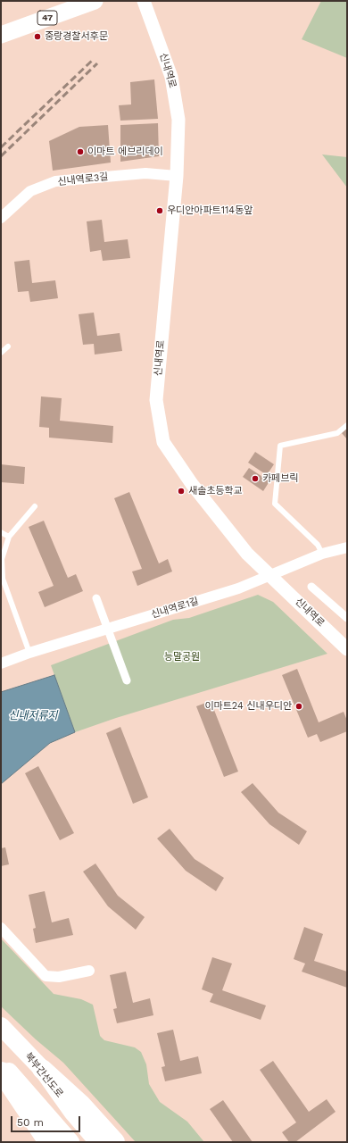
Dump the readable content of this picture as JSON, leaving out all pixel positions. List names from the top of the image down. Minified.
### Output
{"streets":{"highway":["북부간선도로"],"main road":["47"],"street":["신내역로","신내역로3길","신내역로1길"]},"crossings":[["신내역로","신내역로3길"],["신내역로","신내역로1길"]],"water":["신내저류지"],"parks":["능말공원"],"places":["중랑경찰서후문","이마트 에브리데이","우디안아파트114동앞","카페브릭","새솔초등학교","이마트24 신내우디안"],"scale_bar":"50 m"}
